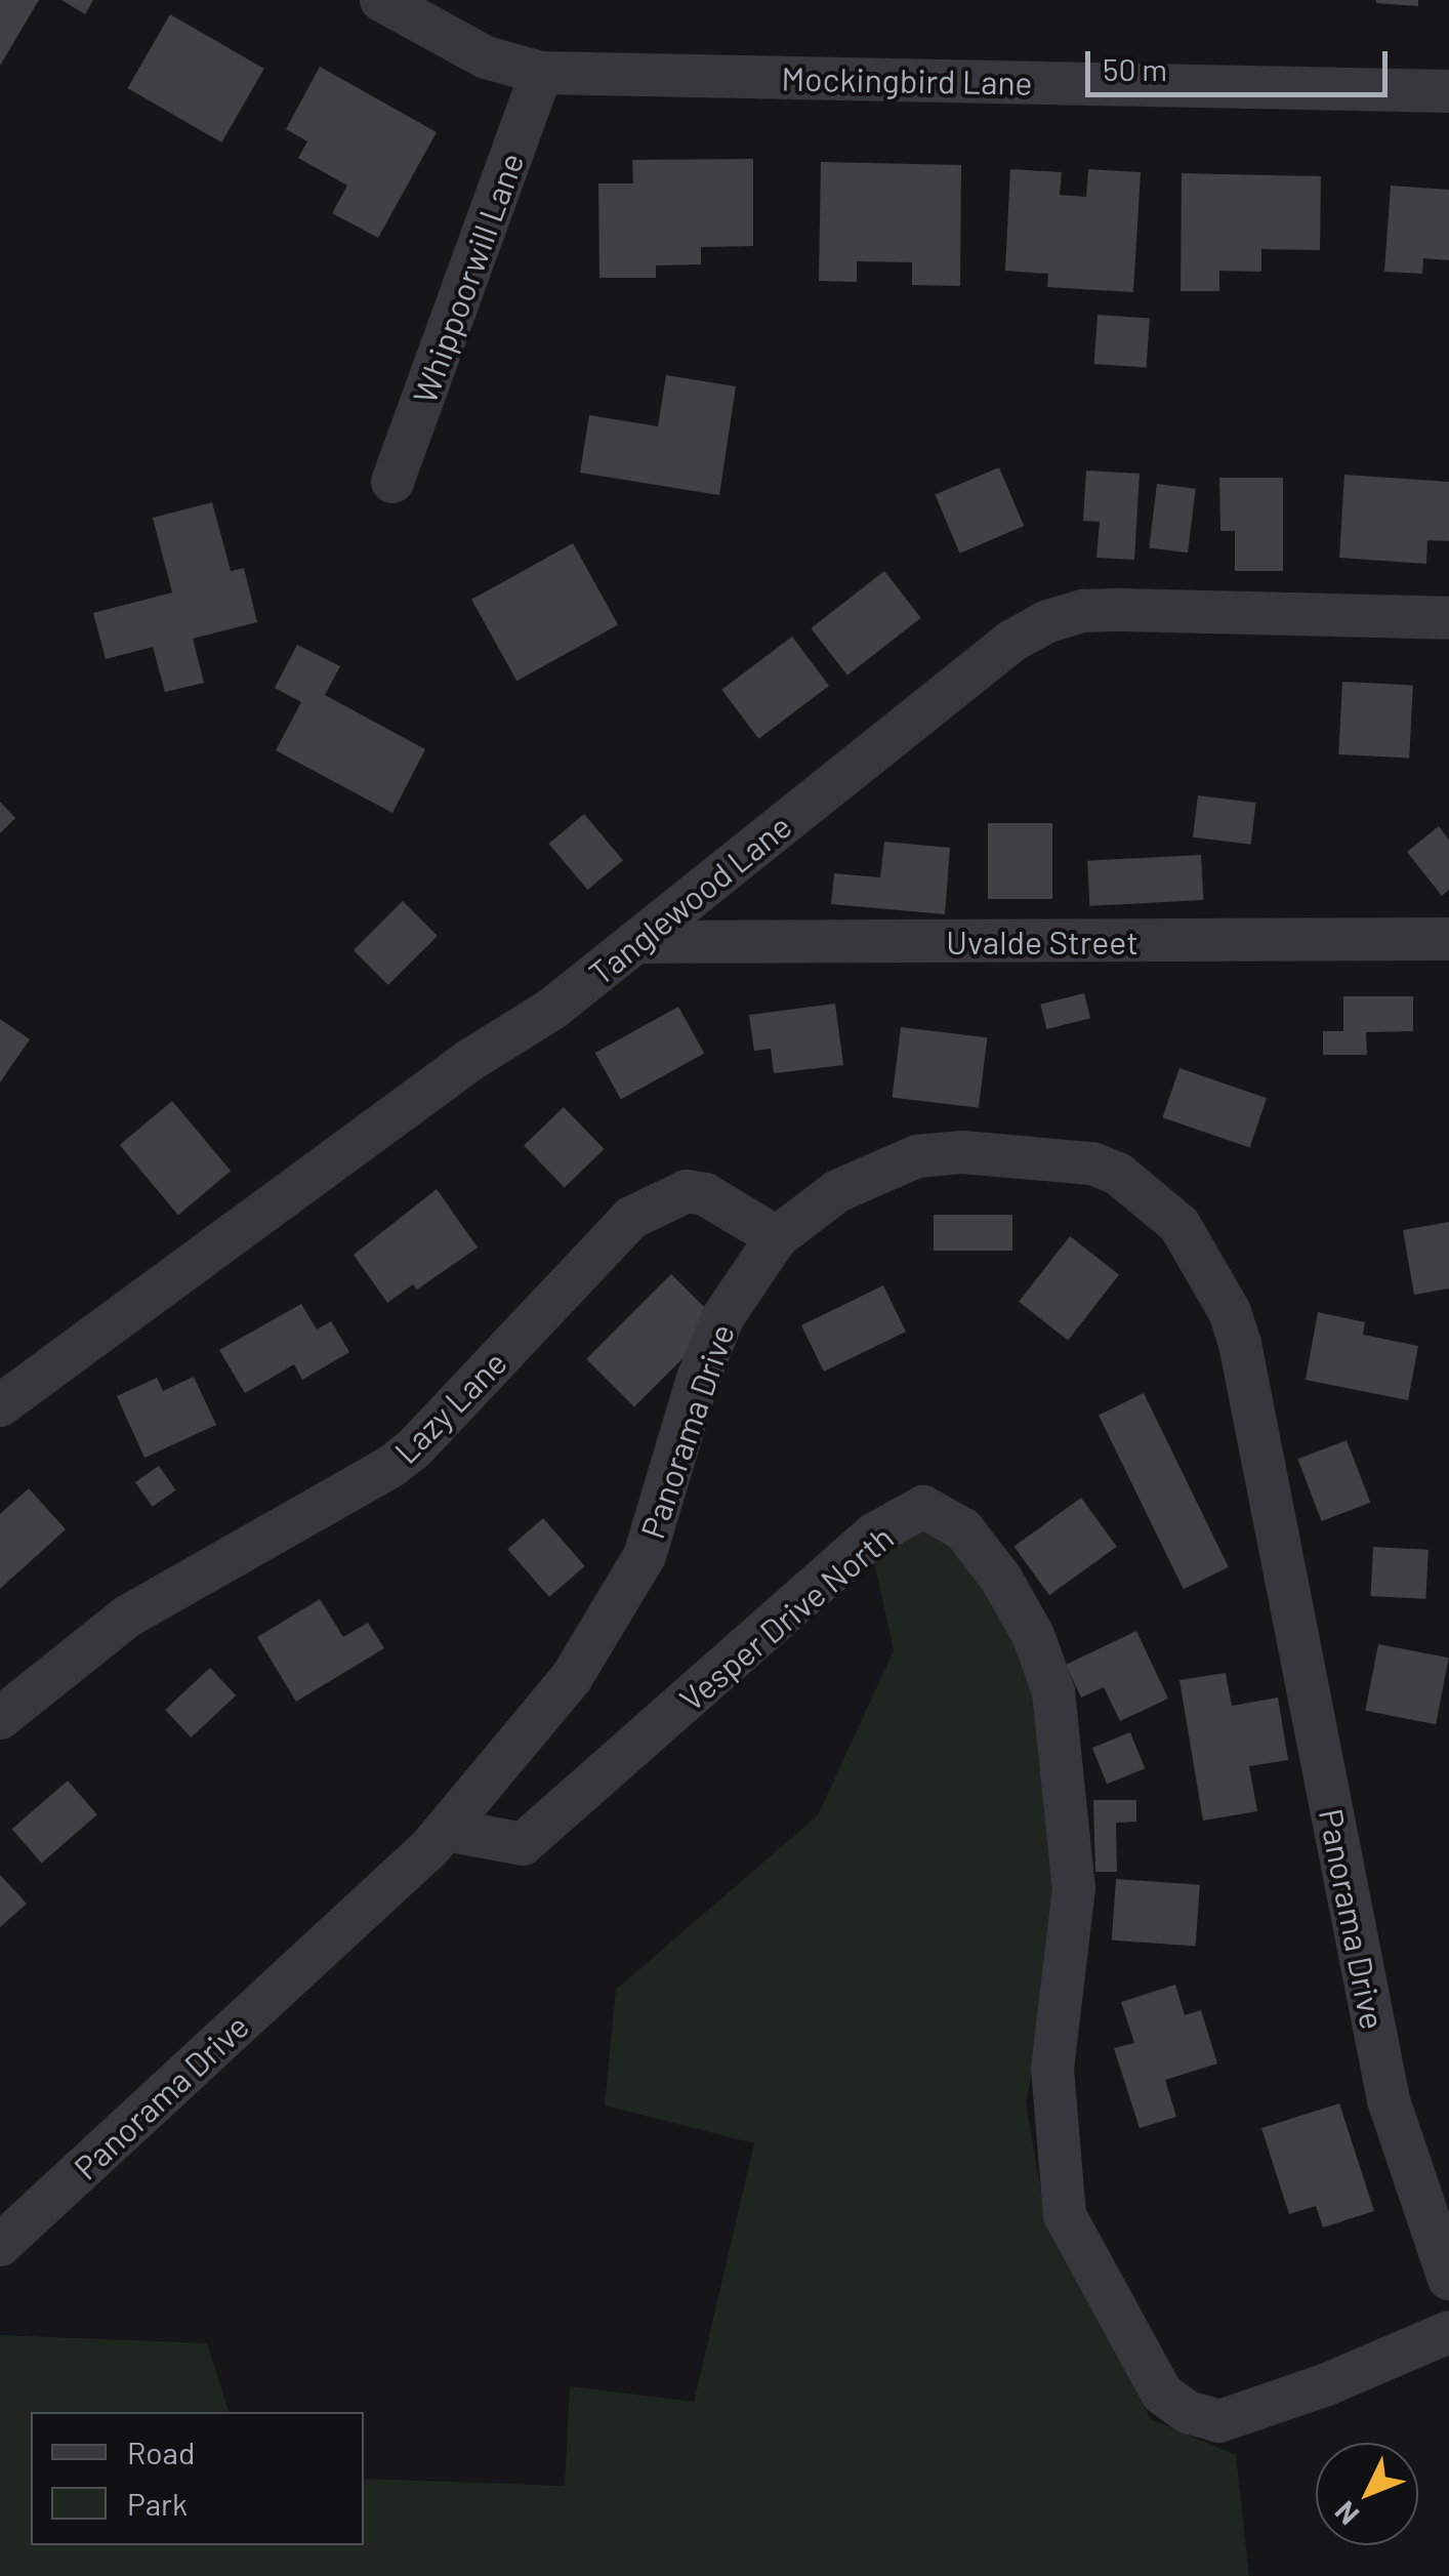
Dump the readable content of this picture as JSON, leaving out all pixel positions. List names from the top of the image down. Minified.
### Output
{"streets":{"street":["Mockingbird Lane","Whippoorwill Lane","Tanglewood Lane","Uvalde Street","Lazy Lane","Panorama Drive","Vesper Drive North"]},"crossings":[["Mockingbird Lane","Whippoorwill Lane"],["Tanglewood Lane","Uvalde Street"],["Lazy Lane","Panorama Drive"],["Panorama Drive","Vesper Drive North"]],"legend":["Road","Park"],"scale_bar":"50 m","north":"bottom left"}
